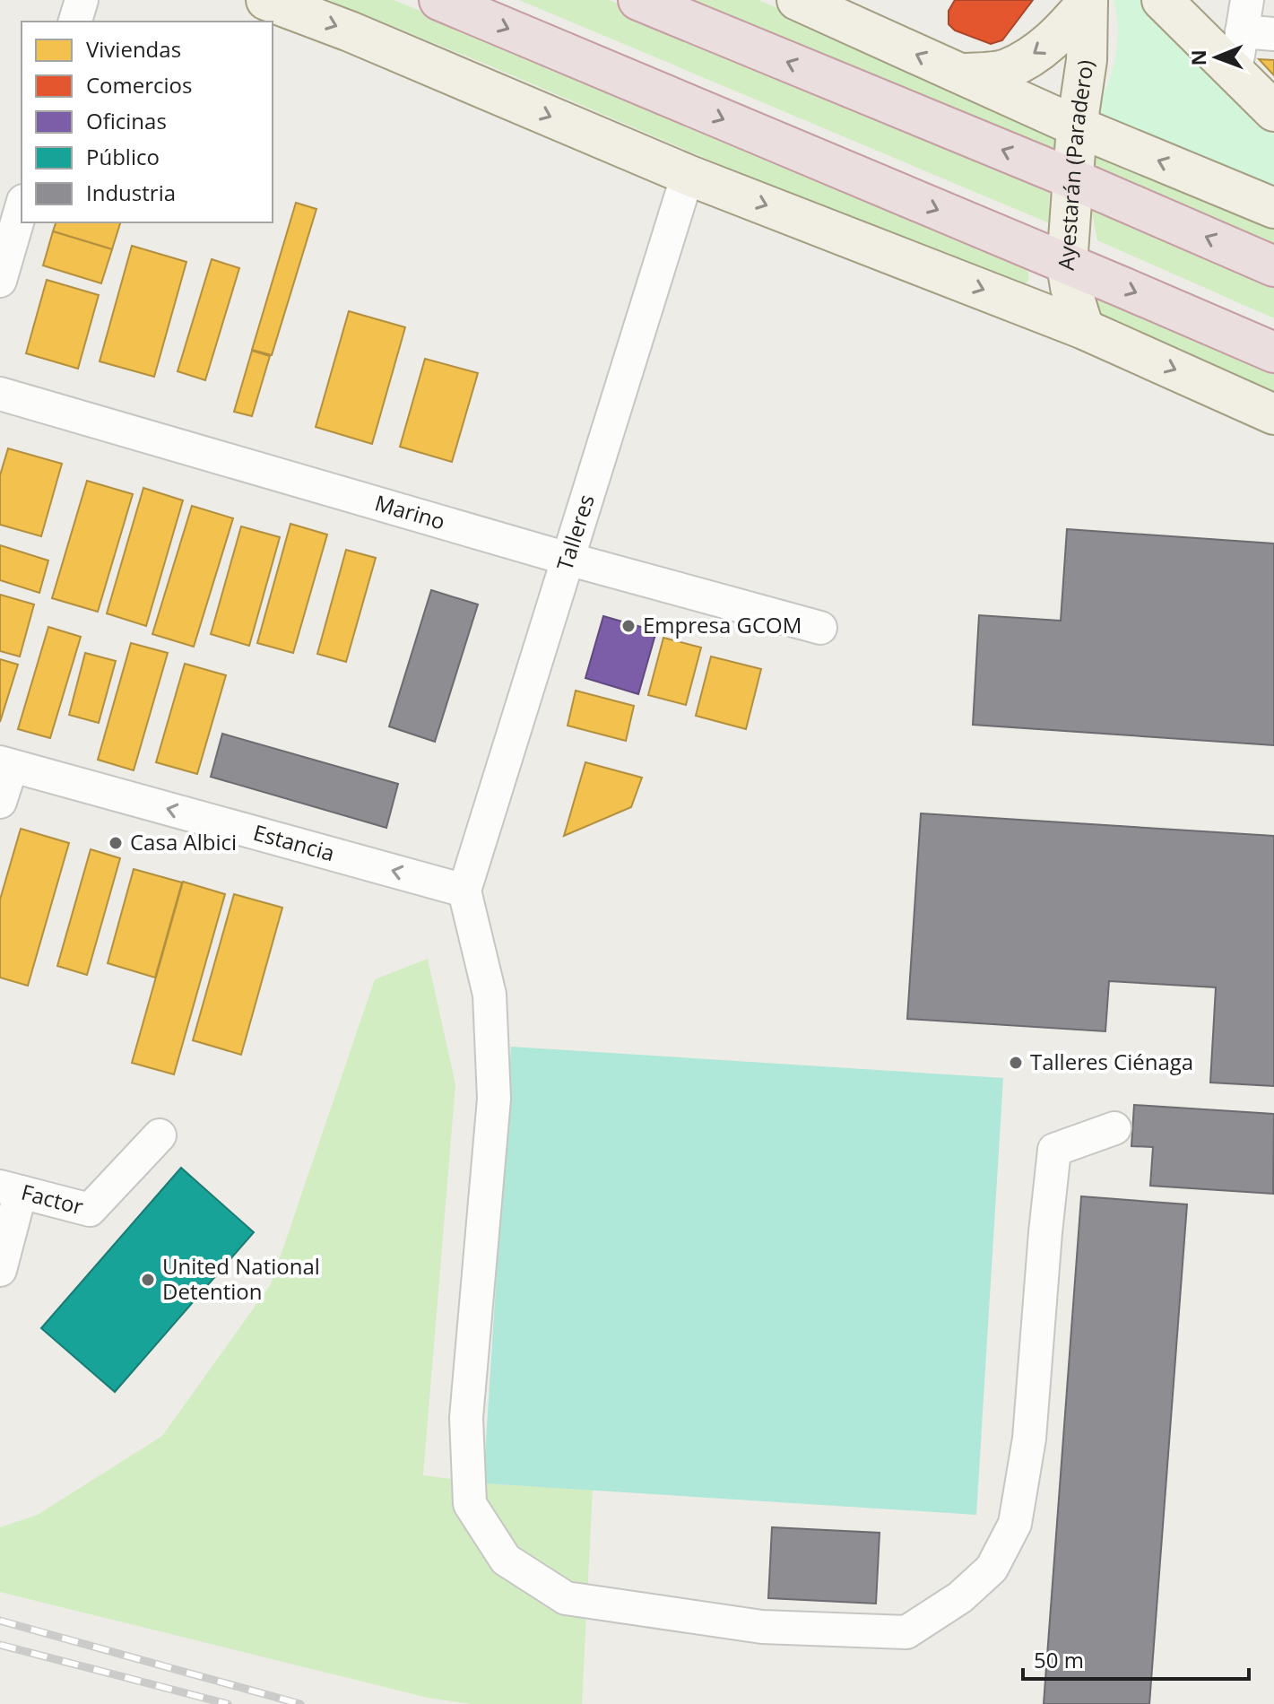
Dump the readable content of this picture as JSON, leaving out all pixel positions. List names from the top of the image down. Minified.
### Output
{"streets":{"main road":["Ayestarán (Paradero)"],"street":["Marino","Talleres","Estancia","Factor"]},"crossings":[["Marino","Talleres"],["Talleres","Estancia"]],"one_way":["Estancia"],"places":["Empresa GCOM","Casa Albici","Talleres Ciénaga","United National Detention"],"legend":["Viviendas","Comercios","Oficinas","Público","Industria"],"scale_bar":"50 m","north":"left"}
